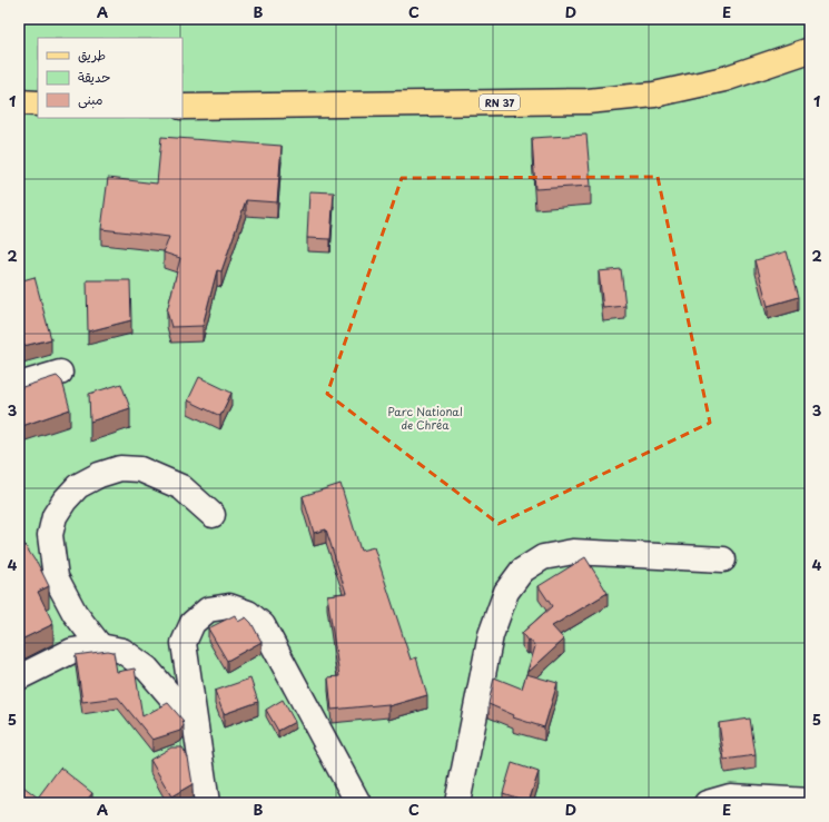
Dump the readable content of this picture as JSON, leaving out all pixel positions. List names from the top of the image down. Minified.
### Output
{"streets":{"main road":["RN 37"]},"parks":["Parc National de Chréa"],"legend":["طريق","حديقة","مبنى"],"grid":{"columns":["A","B","C","D","E"],"rows":["1","2","3","4","5"]}}
